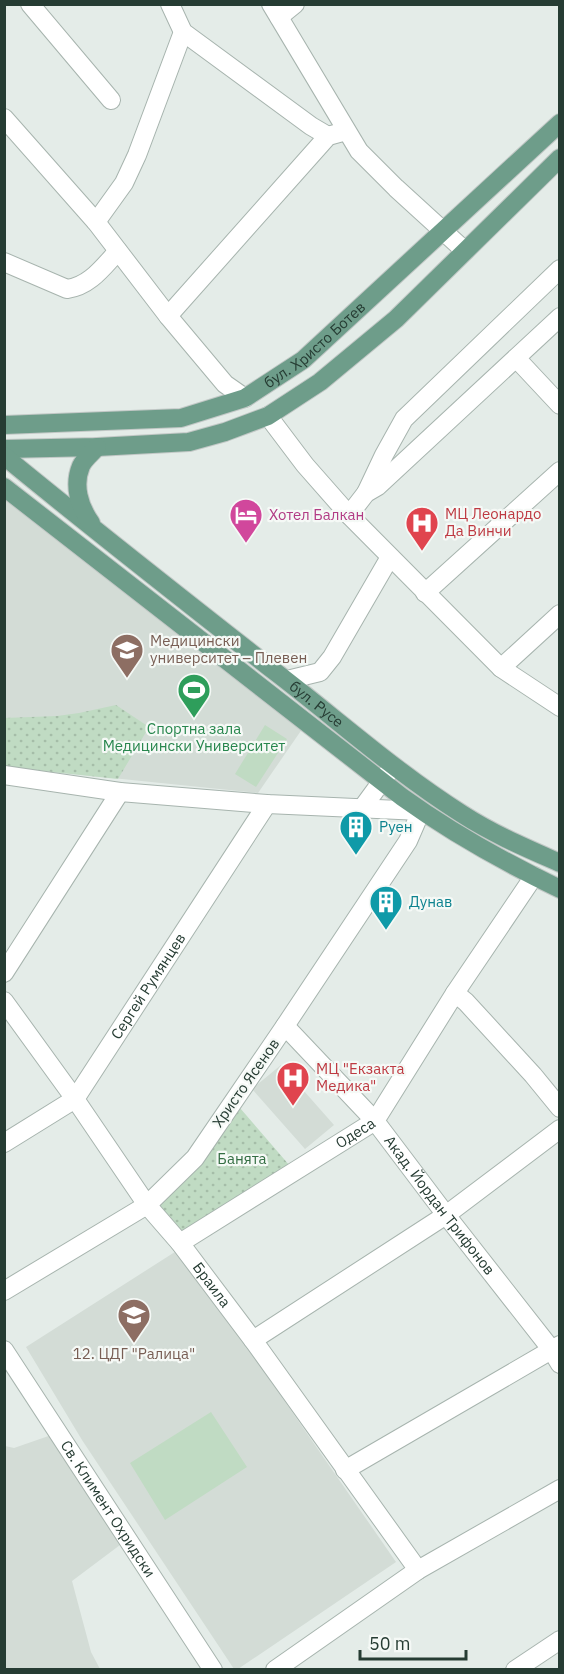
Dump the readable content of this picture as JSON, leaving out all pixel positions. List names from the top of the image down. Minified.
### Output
{"streets":{"main road":["бул. Христо Ботев","бул. Русе"],"street":["Сергей Румянцев","Христо Ясенов","Одеса","Акад. Йордан Трифонов","Браила","Св. Климент Охридски"]},"crossings":[["бул. Русе","Христо Ясенов"],["бул. Русе","Одеса"],["Сергей Румянцев","Браила"],["Христо Ясенов","Акад. Йордан Трифонов"],["Христо Ясенов","Браила"],["Одеса","Акад. Йордан Трифонов"],["Одеса","Браила"]],"parks":["Банята"],"places":{"hotel":["Хотел Балкан"],"hospital":["МЦ Леонардо Да Винчи","МЦ \"Екзакта Медика\""],"school or university":["Медицински университет – Плевен","12. ЦДГ \"Ралица\""],"sports":["Спортна зала Медицински Университет"],"building":["Руен","Дунав"]},"scale_bar":"50 m"}
